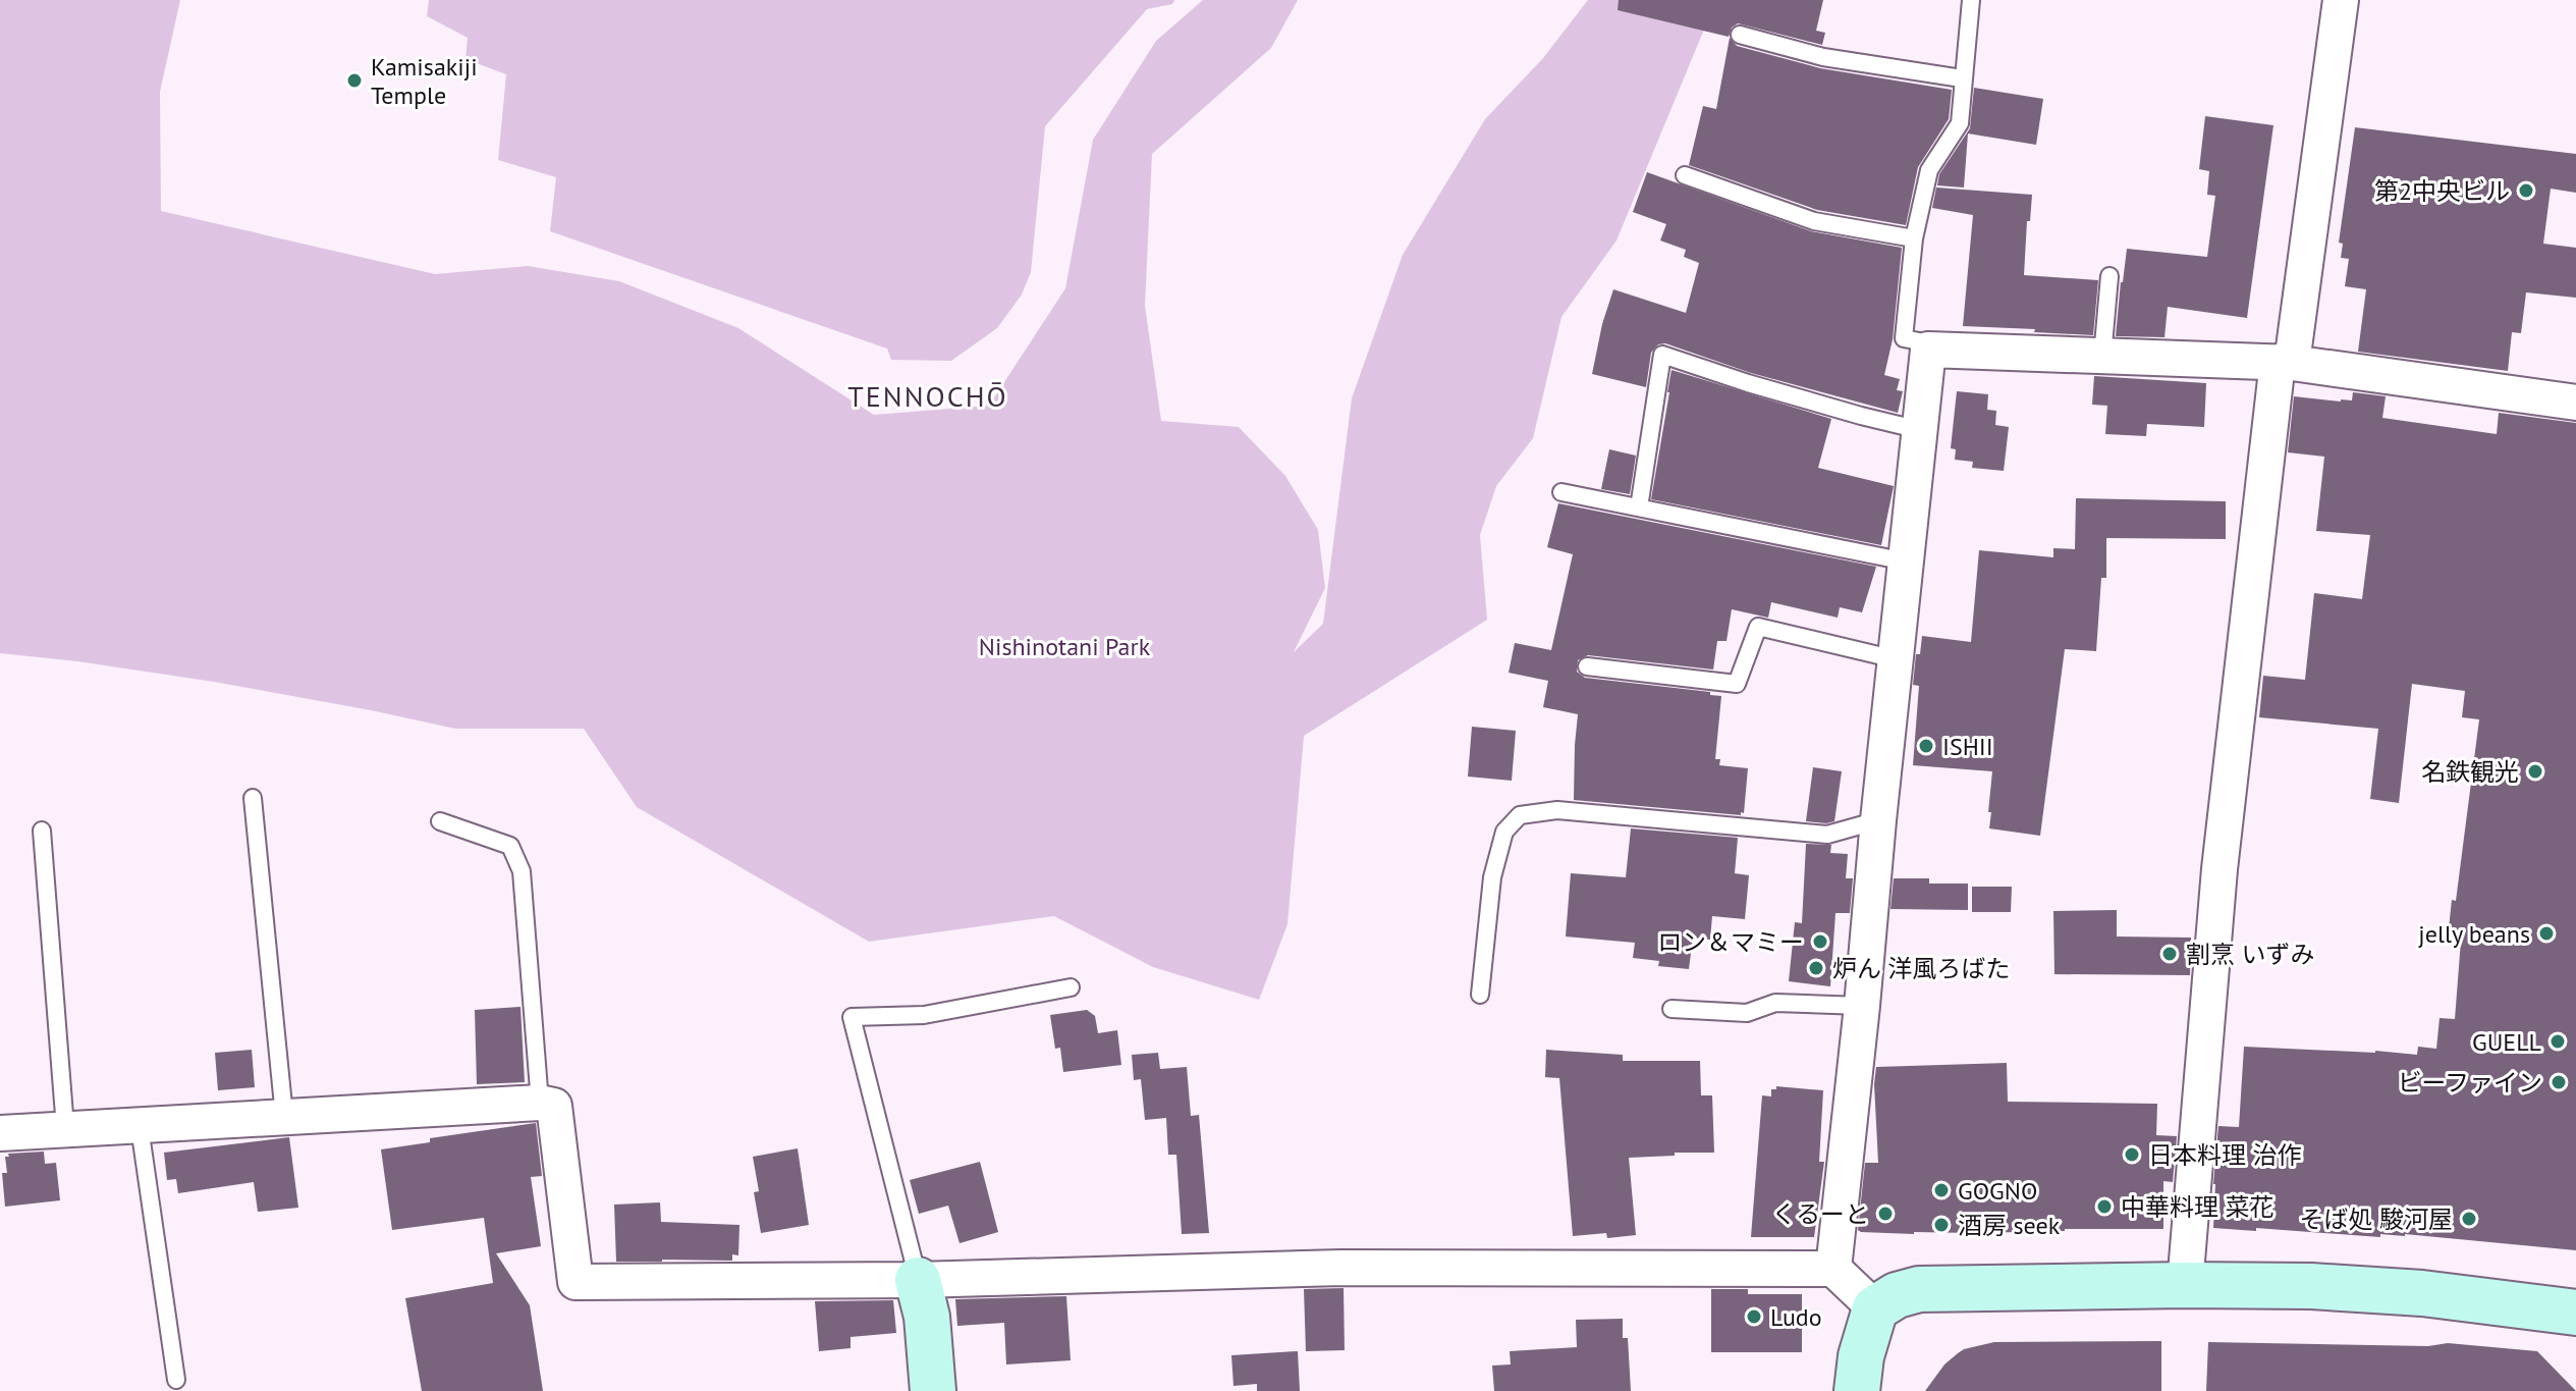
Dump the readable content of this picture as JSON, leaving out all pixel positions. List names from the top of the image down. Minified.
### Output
{"districts":["TENNOCHŌ"],"parks":["Nishinotani Park"],"places":["Kamisakiji Temple","第2中央ビル","ISHII","名鉄観光","jelly beans","ロン＆マミー","割烹 いずみ","炉ん 洋風ろばた","GUELL","ビーファイン","日本料理 治作","GOGNO","中華料理 菜花","くるーと","そば処 駿河屋","酒房 seek","Ludo"]}
